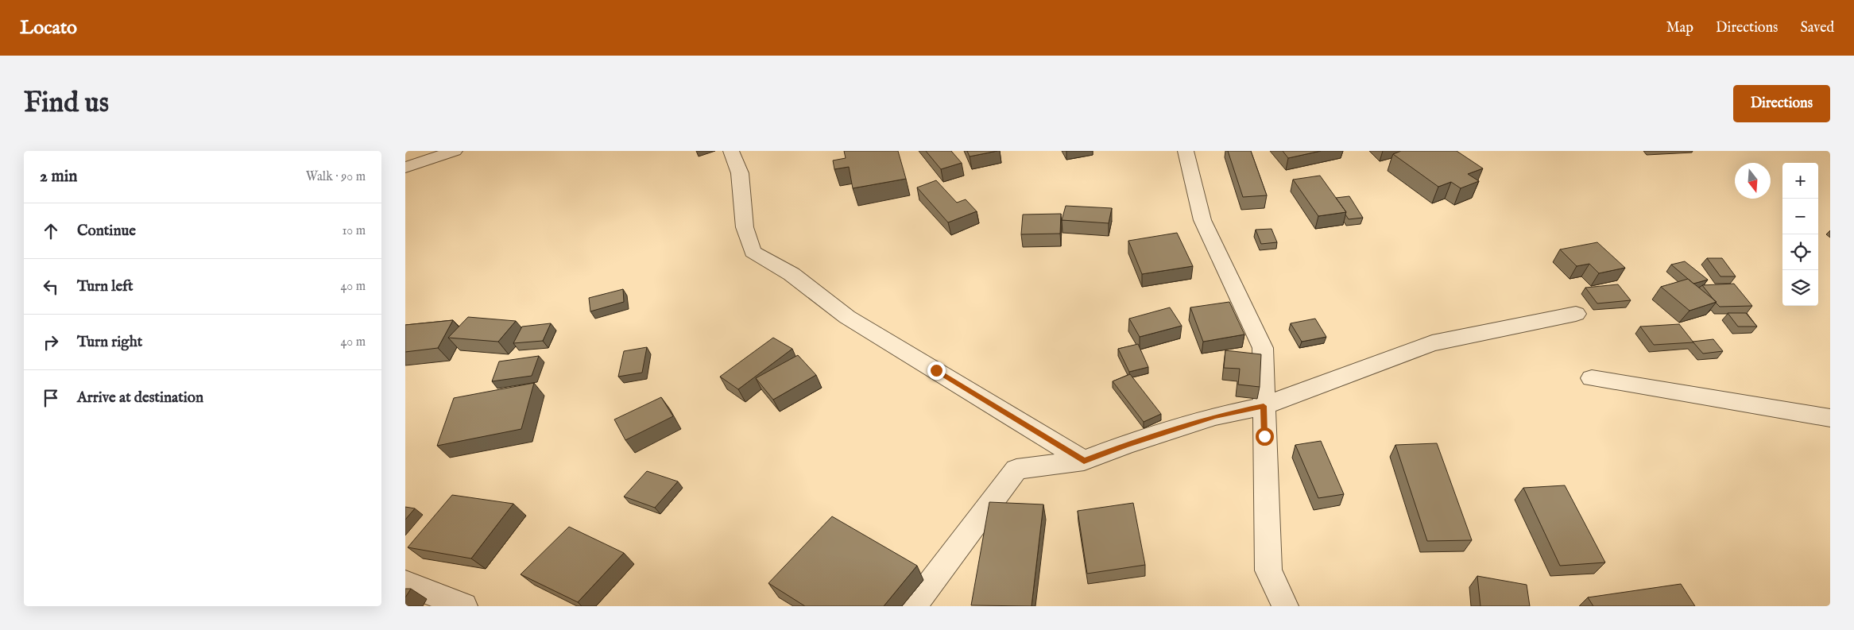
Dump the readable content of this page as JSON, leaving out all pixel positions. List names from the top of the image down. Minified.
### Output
{"north":"bottom","page":{"header":"Locato","nav":["Map","Directions","Saved"],"buttons":"Directions","title":"Find us","heading":["2 min","Walk · 90 m"],"map_buttons":["+","−"],"list":[["Continue","10 m"],["Turn left","40 m"],["Turn right","40 m"],"Arrive at destination"]}}
